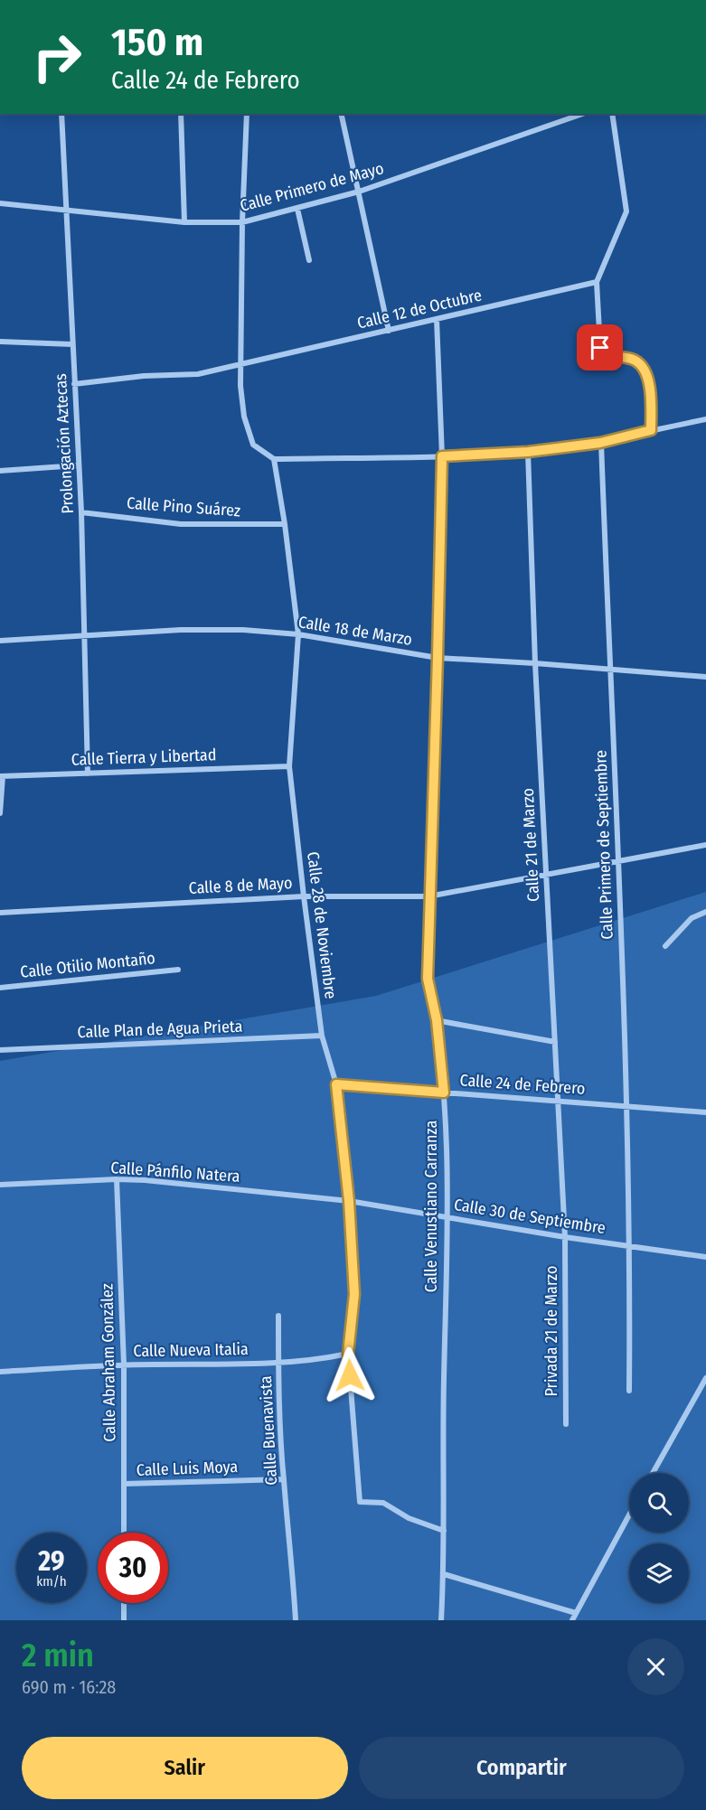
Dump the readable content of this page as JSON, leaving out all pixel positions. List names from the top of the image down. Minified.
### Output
{"streets":{"street":["Calle Primero de Mayo","Calle 12 de Octubre","Prolongación Aztecas","Calle Pino Suárez","Calle 18 de Marzo","Calle Tierra y Libertad","Calle 21 de Marzo","Calle Primero de Septiembre","Calle 8 de Mayo","Calle 28 de Noviembre","Calle Otilio Montaño","Calle Plan de Agua Prieta","Calle 24 de Febrero","Calle Pánfilo Natera","Calle Venustiano Carranza","Calle 30 de Septiembre","Privada 21 de Marzo","Calle Nueva Italia","Calle Abraham González","Calle Buenavista","Calle Luis Moya"]},"crossings":[["Calle Primero de Mayo","Prolongación Aztecas"],["Calle 12 de Octubre","Prolongación Aztecas"],["Calle 12 de Octubre","Calle Venustiano Carranza"],["Prolongación Aztecas","Calle Pino Suárez"],["Prolongación Aztecas","Calle 18 de Marzo"],["Prolongación Aztecas","Calle Tierra y Libertad"],["Calle Pino Suárez","Calle 28 de Noviembre"],["Calle 18 de Marzo","Calle 21 de Marzo"],["Calle 18 de Marzo","Calle Primero de Septiembre"],["Calle 18 de Marzo","Calle 28 de Noviembre"],["Calle 18 de Marzo","Calle Venustiano Carranza"],["Calle Tierra y Libertad","Calle 28 de Noviembre"],["Calle 21 de Marzo","Calle 8 de Mayo"],["Calle 21 de Marzo","Calle 24 de Febrero"],["Calle 21 de Marzo","Calle 30 de Septiembre"],["Calle 21 de Marzo","Privada 21 de Marzo"],["Calle Primero de Septiembre","Calle 8 de Mayo"],["Calle Primero de Septiembre","Calle 24 de Febrero"],["Calle Primero de Septiembre","Calle 30 de Septiembre"],["Calle 8 de Mayo","Calle 28 de Noviembre"],["Calle 8 de Mayo","Calle Venustiano Carranza"],["Calle 28 de Noviembre","Calle Plan de Agua Prieta"],["Calle 28 de Noviembre","Calle 24 de Febrero"],["Calle 28 de Noviembre","Calle Pánfilo Natera"],["Calle 28 de Noviembre","Calle Venustiano Carranza"],["Calle 28 de Noviembre","Calle 30 de Septiembre"],["Calle 28 de Noviembre","Calle Nueva Italia"],["Calle 24 de Febrero","Calle Venustiano Carranza"],["Calle Pánfilo Natera","Calle 30 de Septiembre"],["Calle Pánfilo Natera","Calle Abraham González"],["Calle Venustiano Carranza","Calle 30 de Septiembre"],["Calle 30 de Septiembre","Privada 21 de Marzo"],["Calle Nueva Italia","Calle Abraham González"],["Calle Nueva Italia","Calle Buenavista"],["Calle Abraham González","Calle Luis Moya"],["Calle Buenavista","Calle Luis Moya"]],"page":{"turn":["150 m","Calle 24 de Febrero"],"speed":"29 km/h","limit":"30","heading":["2 min","690 m · 16:28"],"buttons":["Salir","Compartir"]}}
